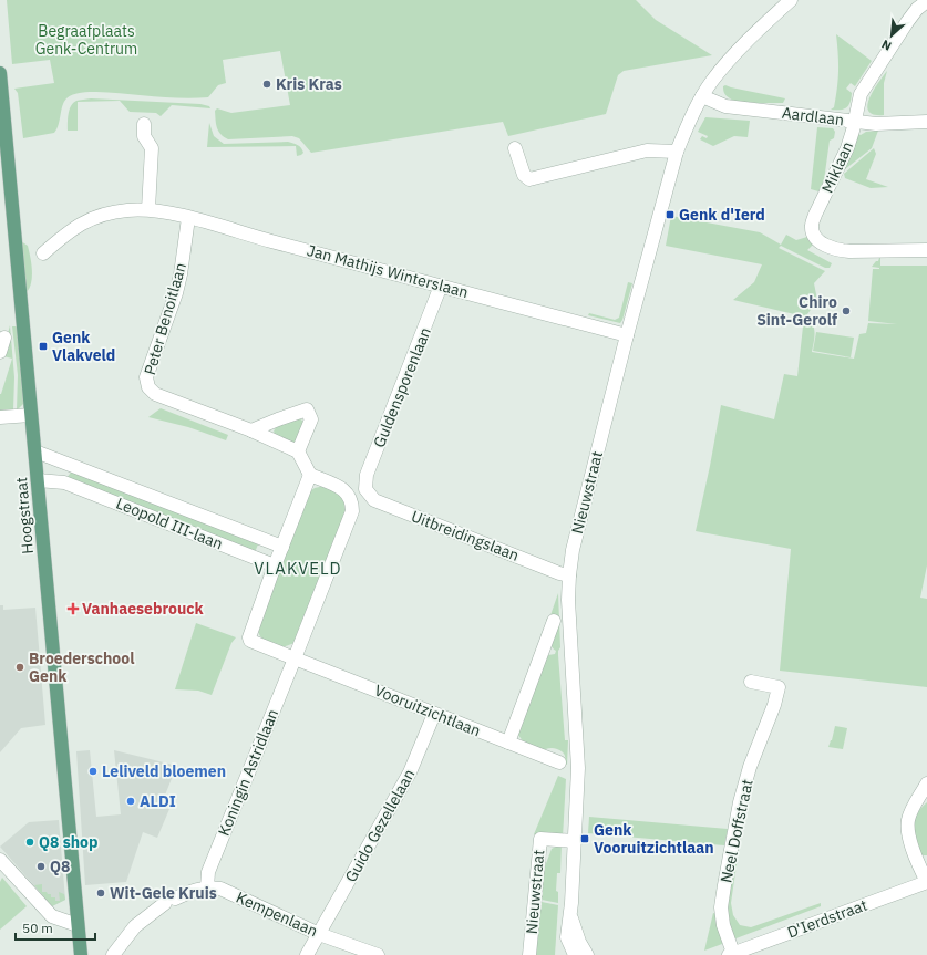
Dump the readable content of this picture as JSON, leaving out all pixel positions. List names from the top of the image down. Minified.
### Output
{"streets":{"main road":["Hoogstraat"],"street":["Aardlaan","Miklaan","Jan Mathijs Winterslaan","Peter Benoitlaan","Guldensporenlaan","Nieuwstraat","Leopold III-laan","Uitbreidingslaan","Vooruitzichtlaan","Koningin Astridlaan","Guido Gezellelaan","Neel Doffstraat","Kempenlaan","D'Ierdstraat"]},"crossings":[["Aardlaan","Miklaan"],["Aardlaan","Nieuwstraat"],["Jan Mathijs Winterslaan","Peter Benoitlaan"],["Jan Mathijs Winterslaan","Guldensporenlaan"],["Jan Mathijs Winterslaan","Nieuwstraat"],["Guldensporenlaan","Uitbreidingslaan"],["Nieuwstraat","Uitbreidingslaan"],["Hoogstraat","Leopold III-laan"],["Leopold III-laan","Vooruitzichtlaan"],["Vooruitzichtlaan","Koningin Astridlaan"],["Vooruitzichtlaan","Guido Gezellelaan"],["Koningin Astridlaan","Kempenlaan"],["Guido Gezellelaan","Kempenlaan"],["Neel Doffstraat","D'Ierdstraat"]],"districts":["VLAKVELD"],"parks":["Begraafplaats Genk-Centrum"],"places":{"other":["Kris Kras","Chiro Sint-Gerolf","Broederschool Genk","Leliveld bloemen","ALDI","Q8 shop","Q8","Wit-Gele Kruis"],"transit":["Genk d'Ierd","Genk Vlakveld","Genk Vooruitzichtlaan"],"health":["Vanhaesebrouck"]},"scale_bar":"50 m","north":"bottom left"}
